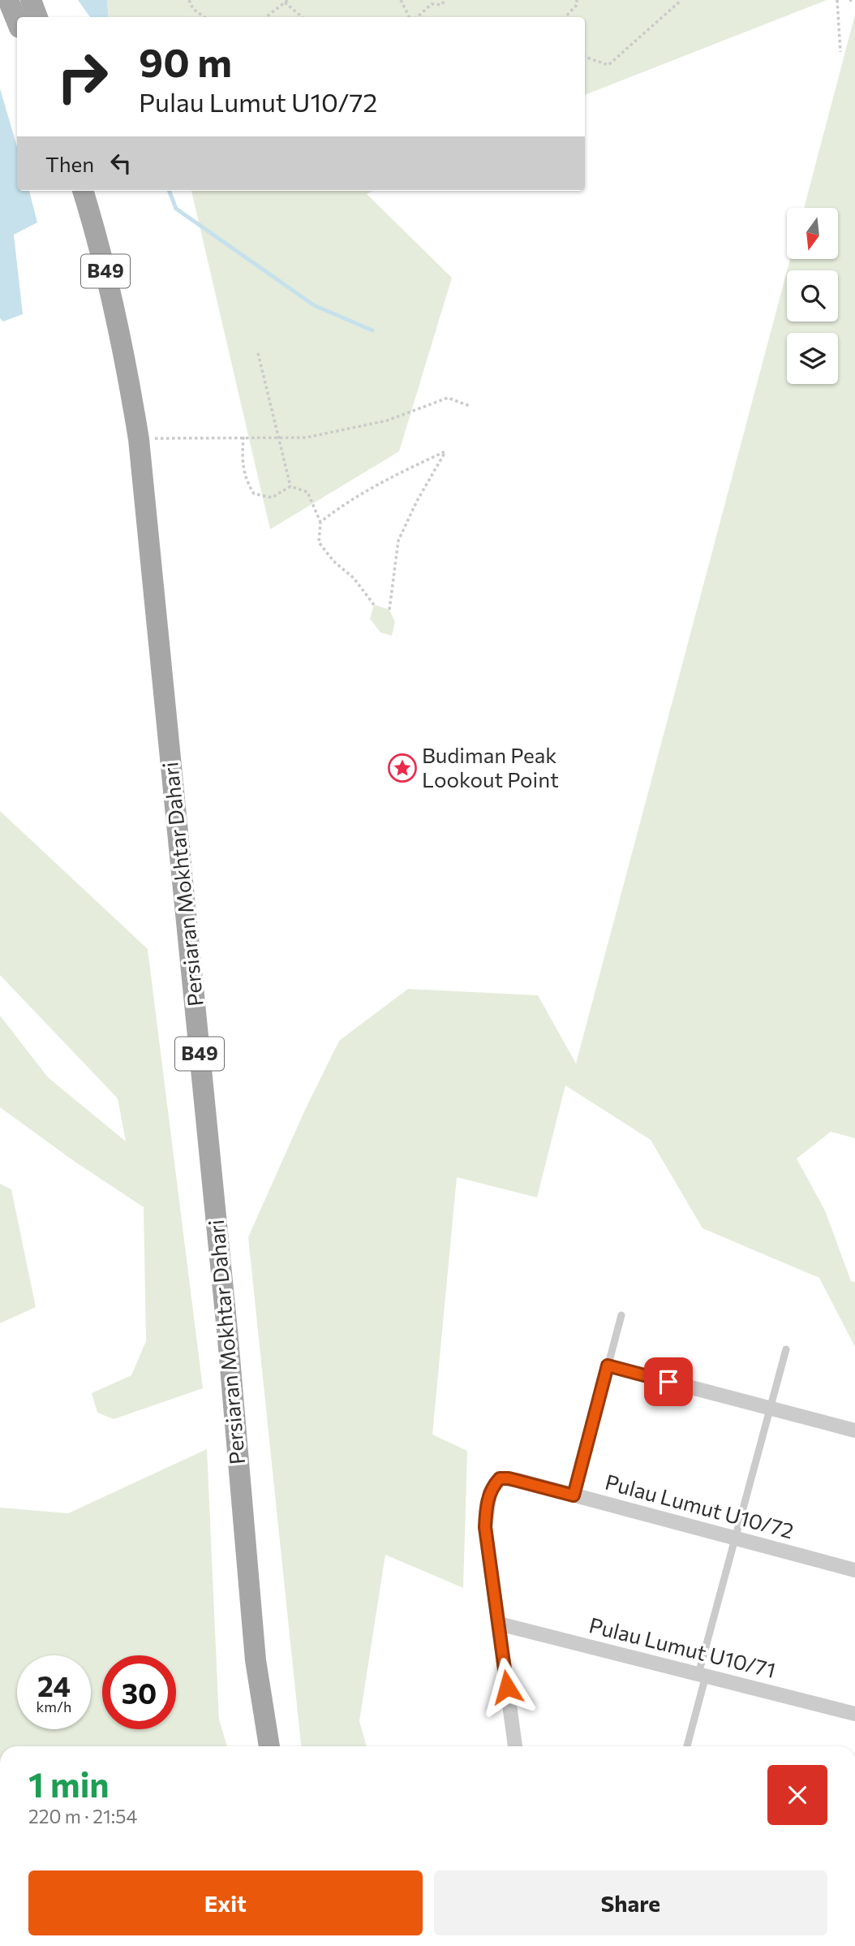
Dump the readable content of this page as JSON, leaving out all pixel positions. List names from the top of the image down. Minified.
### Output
{"streets":{"main road":["B49","Persiaran Mokhtar Dahari"],"street":["Pulau Lumut U10/72","Pulau Lumut U10/71"]},"crossings":[["Pulau Lumut U10/72","Pulau Lumut U10/71"]],"places":{"place":["Budiman Peak Lookout Point"]},"north":"bottom","page":{"turn":["90 m","Pulau Lumut U10/72"],"then":"Then","speed":"24 km/h","limit":"30","heading":["1 min","220 m · 21:54"],"buttons":["Exit","Share"]}}
